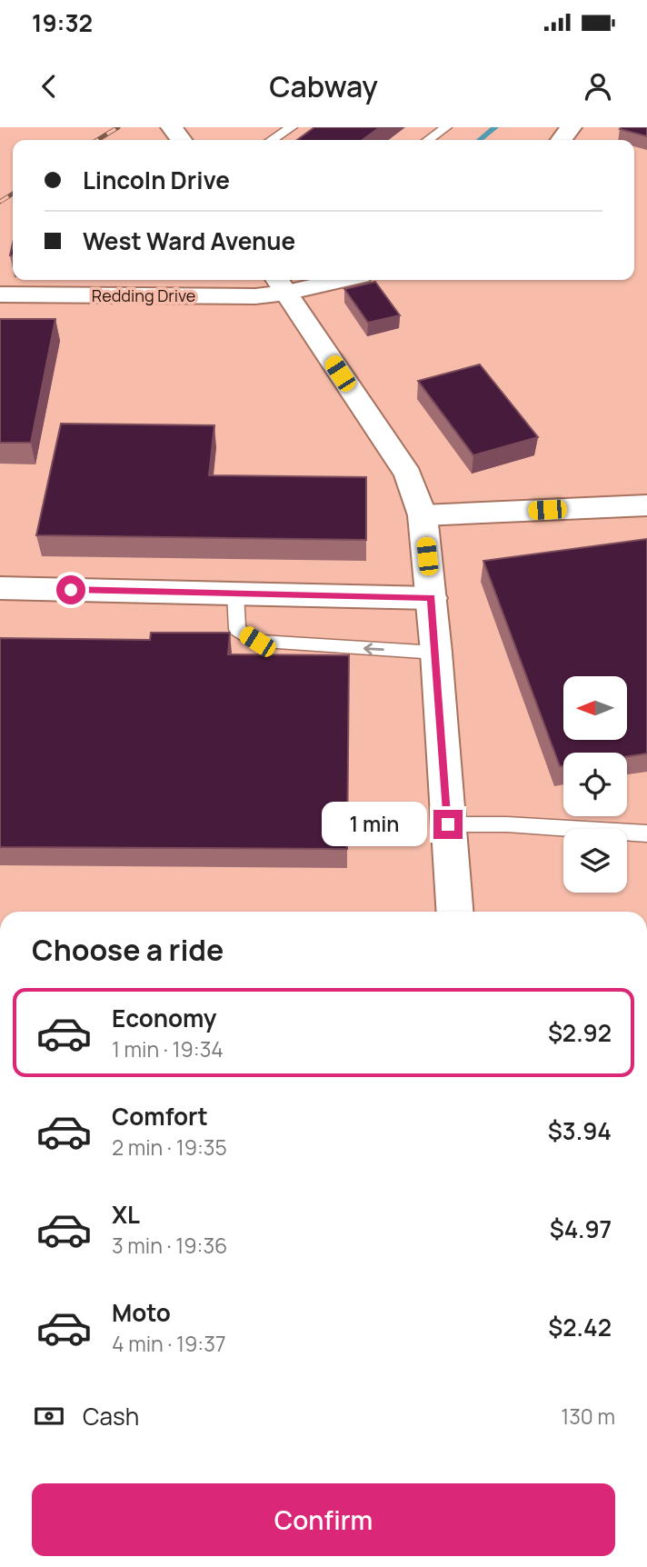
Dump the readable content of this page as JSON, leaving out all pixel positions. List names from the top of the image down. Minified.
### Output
{"streets":{"street":["Redding Drive"]},"north":"left","page":{"status":"19:32","header":"Cabway","banner":["Lincoln Drive","West Ward Avenue"],"bubble":"1 min","heading":"Choose a ride","list":[{"name":"Economy","note":"1 min · 19:34","value":"$2.92"},{"name":"Comfort","note":"2 min · 19:35","value":"$3.94"},{"name":"XL","note":"3 min · 19:36","value":"$4.97"},{"name":"Moto","note":"4 min · 19:37","value":"$2.42"}],"pay":["Cash","130 m"],"buttons":"Confirm"}}
